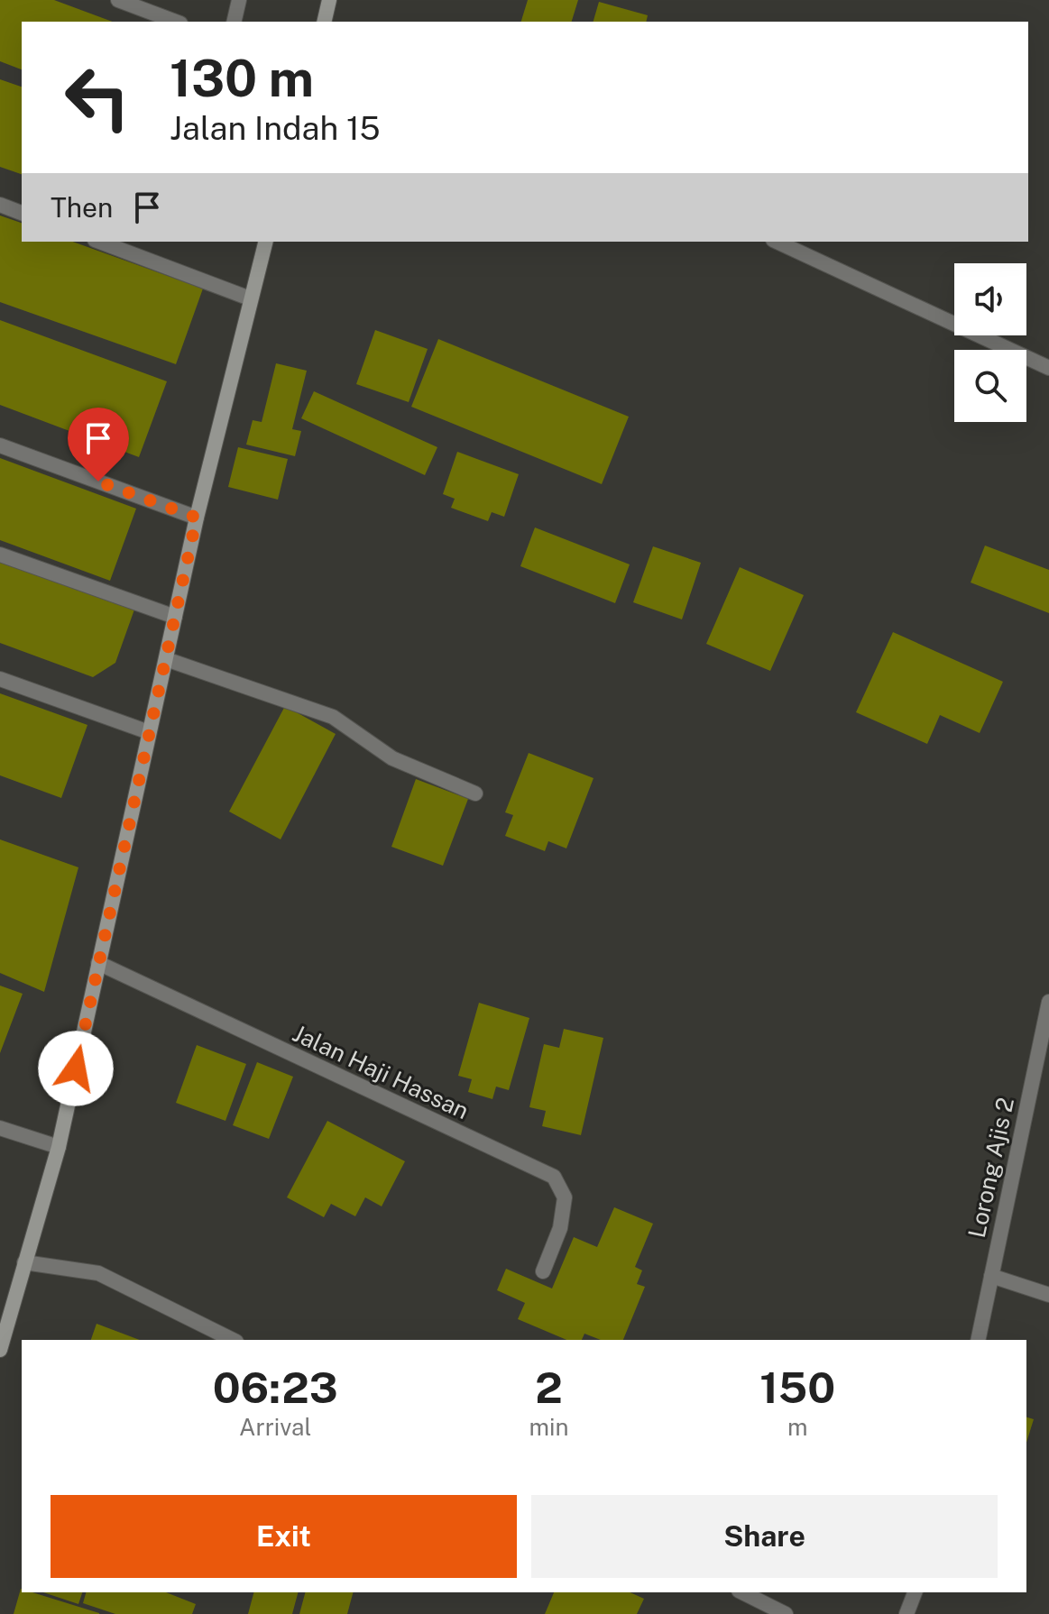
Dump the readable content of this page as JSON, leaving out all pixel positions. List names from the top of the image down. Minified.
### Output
{"streets":{"street":["Jalan Haji Hassan","Lorong Ajis 2"]},"page":{"turn":["130 m","Jalan Indah 15"],"then":"Then","eta":["06:23","Arrival","2","min","150","m"],"buttons":["Exit","Share"]}}
